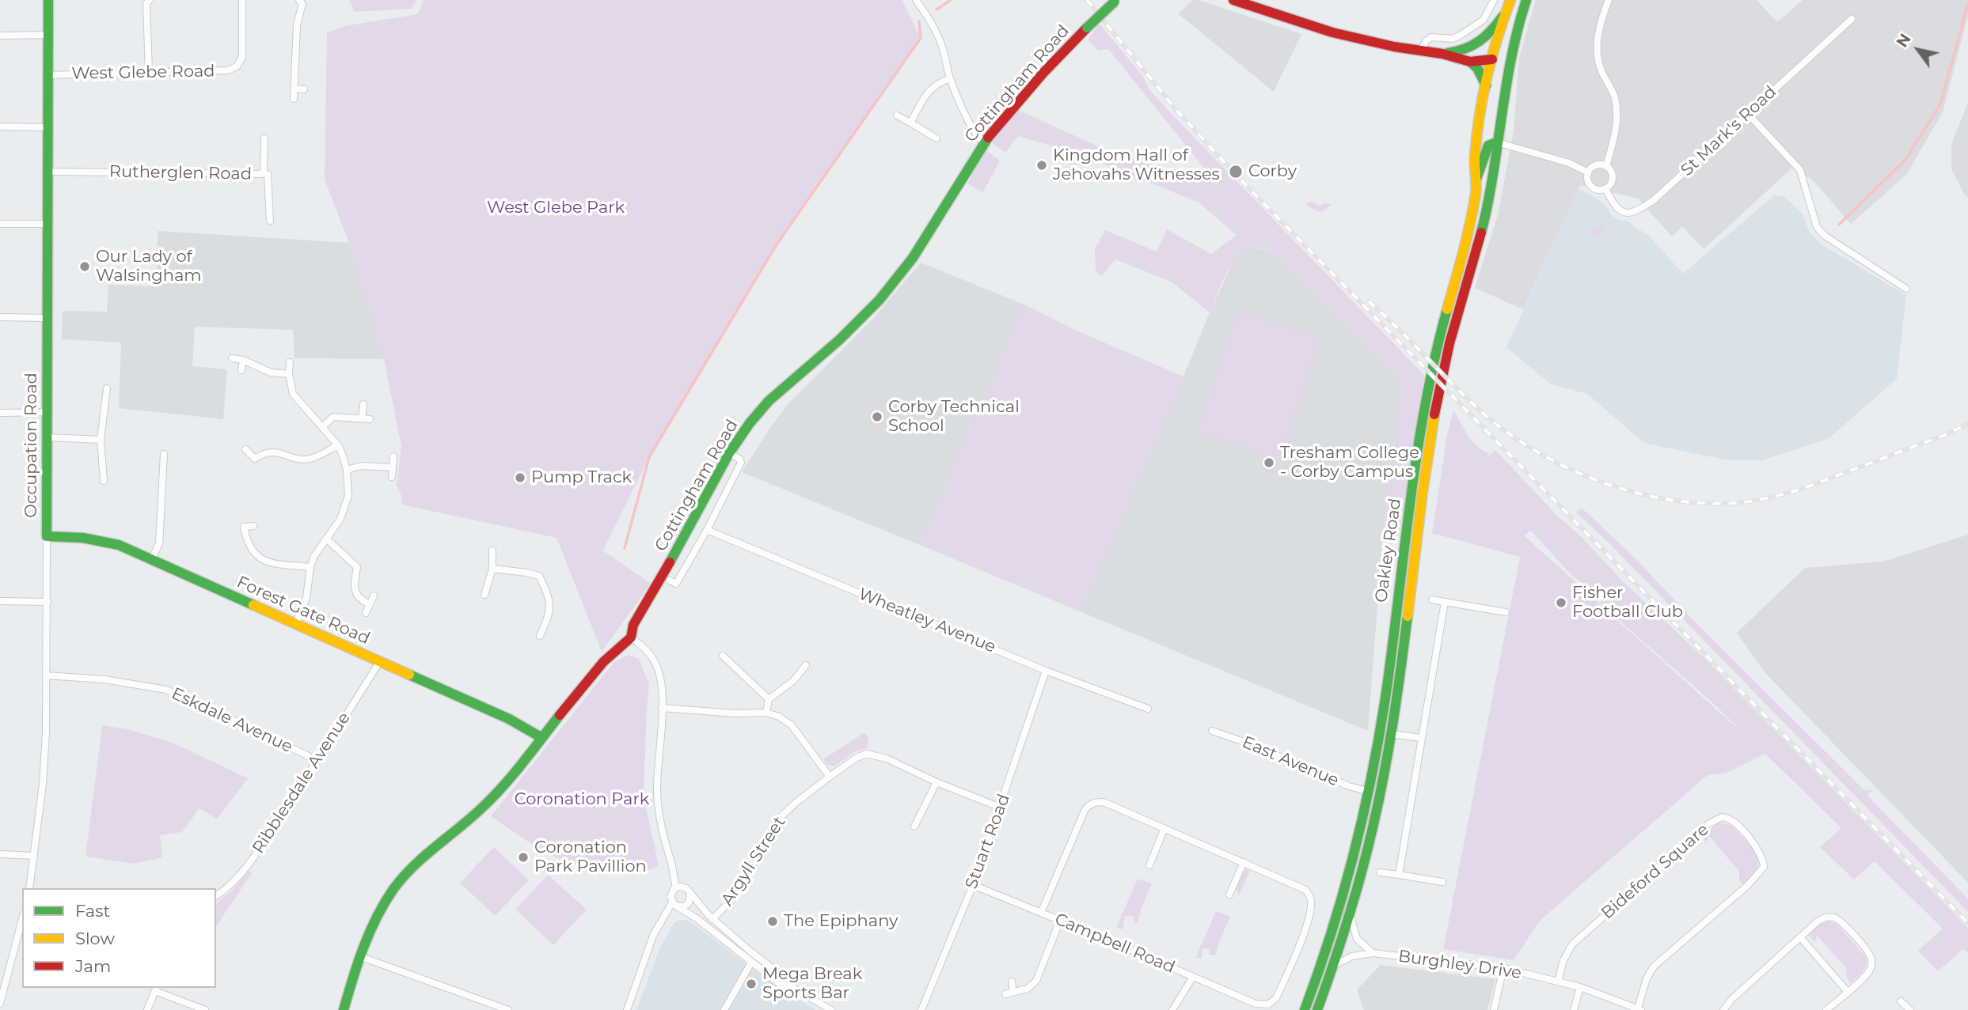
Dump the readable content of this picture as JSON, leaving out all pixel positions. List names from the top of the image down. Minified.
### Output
{"streets":{"main road":["Cottingham Road","Occupation Road","Oakley Road","Forest Gate Road"],"street":["West Glebe Road","St Mark's Road","Rutherglen Road","Wheatley Avenue","Eskdale Avenue","East Avenue","Ribblesdale Avenue","Stuart Road","Argyll Street","Bideford Square","Campbell Road","Burghley Drive"]},"crossings":[["West Glebe Road","Occupation Road"],["Cottingham Road","Forest Gate Road"],["Rutherglen Road","Occupation Road"],["Occupation Road","Forest Gate Road"],["Occupation Road","Eskdale Avenue"],["Oakley Road","East Avenue"],["Oakley Road","Burghley Drive"],["Forest Gate Road","Ribblesdale Avenue"],["Wheatley Avenue","Stuart Road"],["Eskdale Avenue","Ribblesdale Avenue"],["Stuart Road","Argyll Street"],["Stuart Road","Campbell Road"],["Bideford Square","Burghley Drive"]],"parks":["West Glebe Park","Coronation Park"],"places":["Kingdom Hall of Jehovahs Witnesses","Corby","Our Lady of Walsingham","Corby Technical School","Tresham College - Corby Campus","Pump Track","Fisher Football Club","Coronation Park Pavillion","The Epiphany","Mega Break Sports Bar"],"legend":["Fast","Slow","Jam"],"north":"top left"}
